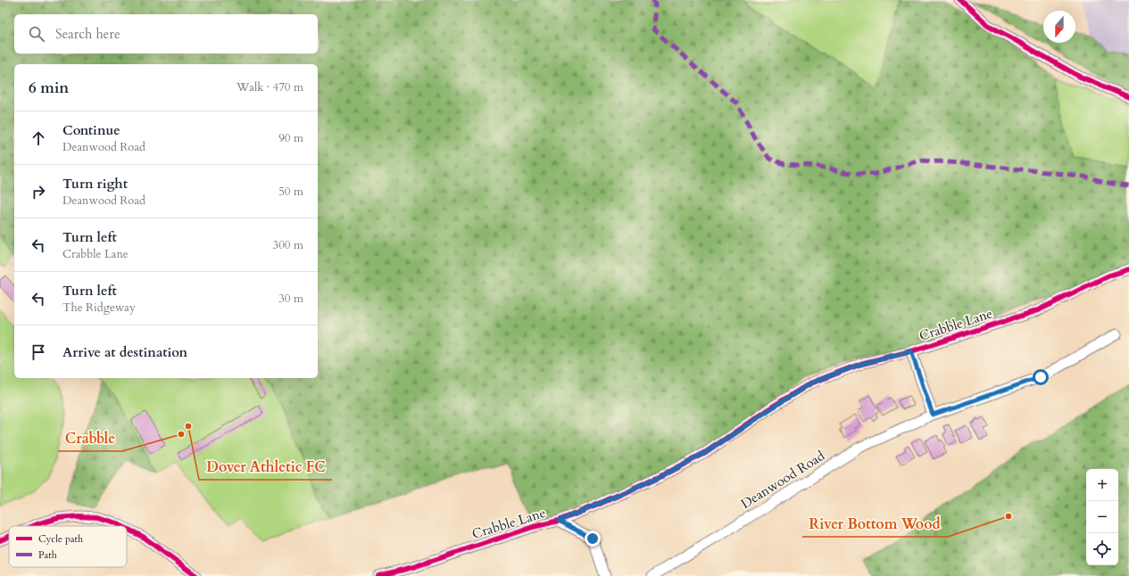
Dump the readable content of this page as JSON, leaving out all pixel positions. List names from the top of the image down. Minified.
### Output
{"streets":{"street":["Crabble Lane","Deanwood Road"]},"places":["Dover Athletic FC","Crabble","River Bottom Wood"],"legend":["Cycle path","Path"],"north":"bottom","page":{"search":"Search here","heading":["6 min","Walk · 470 m"],"list":[["Continue","Deanwood Road","90 m"],["Turn right","Deanwood Road","50 m"],["Turn left","Crabble Lane","300 m"],["Turn left","The Ridgeway","30 m"],"Arrive at destination"],"map_buttons":["+","−"]}}
